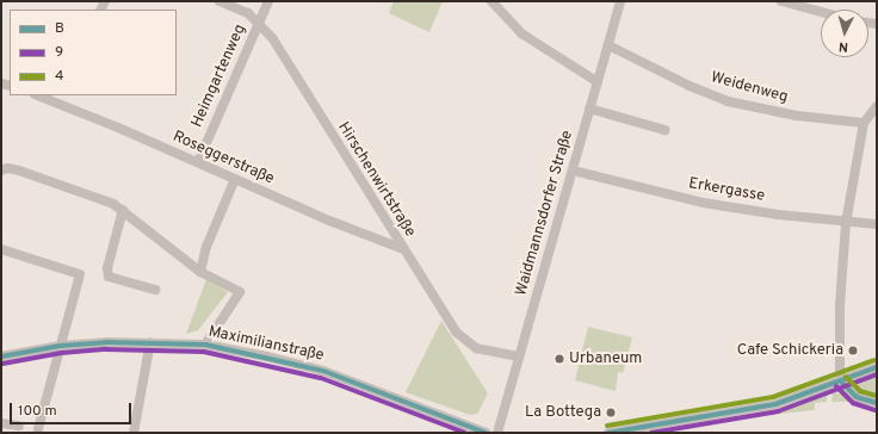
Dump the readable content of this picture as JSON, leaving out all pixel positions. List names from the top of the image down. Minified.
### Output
{"streets":{"street":["Heimgartenweg","Weidenweg","Roseggerstraße","Hirschenwirtstraße","Erkergasse","Waidmannsdorfer Straße","Maximilianstraße"]},"crossings":[["Heimgartenweg","Roseggerstraße"],["Heimgartenweg","Hirschenwirtstraße"],["Weidenweg","Waidmannsdorfer Straße"],["Roseggerstraße","Hirschenwirtstraße"],["Hirschenwirtstraße","Waidmannsdorfer Straße"],["Erkergasse","Waidmannsdorfer Straße"]],"places":["Cafe Schickeria","Urbaneum","La Bottega"],"lines":["transit line B","transit line 9","transit line 4"],"legend":["B","9","4"],"scale_bar":"100 m","north":"bottom"}
